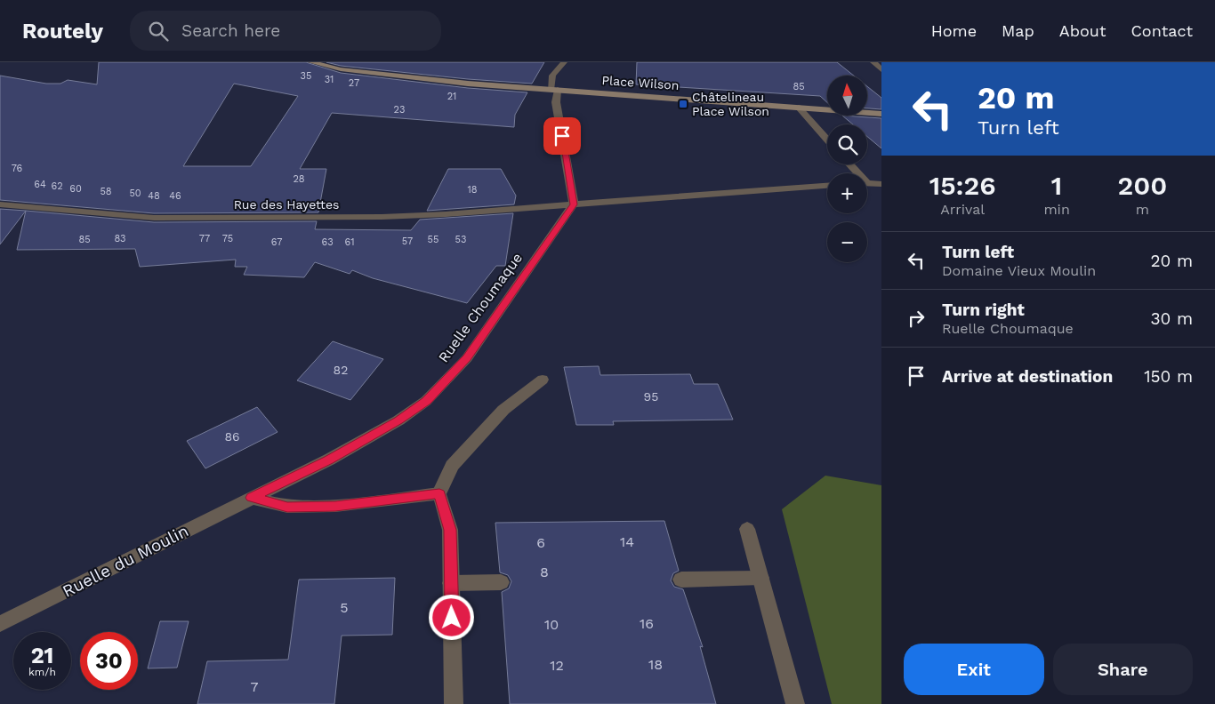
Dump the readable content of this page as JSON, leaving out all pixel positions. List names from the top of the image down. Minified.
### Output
{"streets":{"street":["Place Wilson","Rue des Hayettes","Ruelle Choumaque","Ruelle du Moulin"]},"crossings":[["Rue des Hayettes","Ruelle Choumaque"],["Ruelle Choumaque","Ruelle du Moulin"]],"places":{"transit":["Châtelineau Place Wilson"]},"house_numbers":["35","31","27","85","21","23","76","28","64","62","60","18","58","50","48","46","83","77","75","85","55","53","57","67","63","61","82","95","86","14","6","8","5","16","10","18","12","7"],"north":"top","page":{"header":"Routely","search":"Search here","nav":["Home","Map","About","Contact"],"turn":["20 m","Turn left"],"map_buttons":["+","−"],"eta":["15:26","Arrival","1","min","200","m"],"list":[{"name":"Turn left","note":"Domaine Vieux Moulin","value":"20 m"},{"name":"Turn right","note":"Ruelle Choumaque","value":"30 m"},{"name":"Arrive at destination","value":"150 m"}],"speed":"21 km/h","limit":"30","buttons":["Exit","Share"]}}
